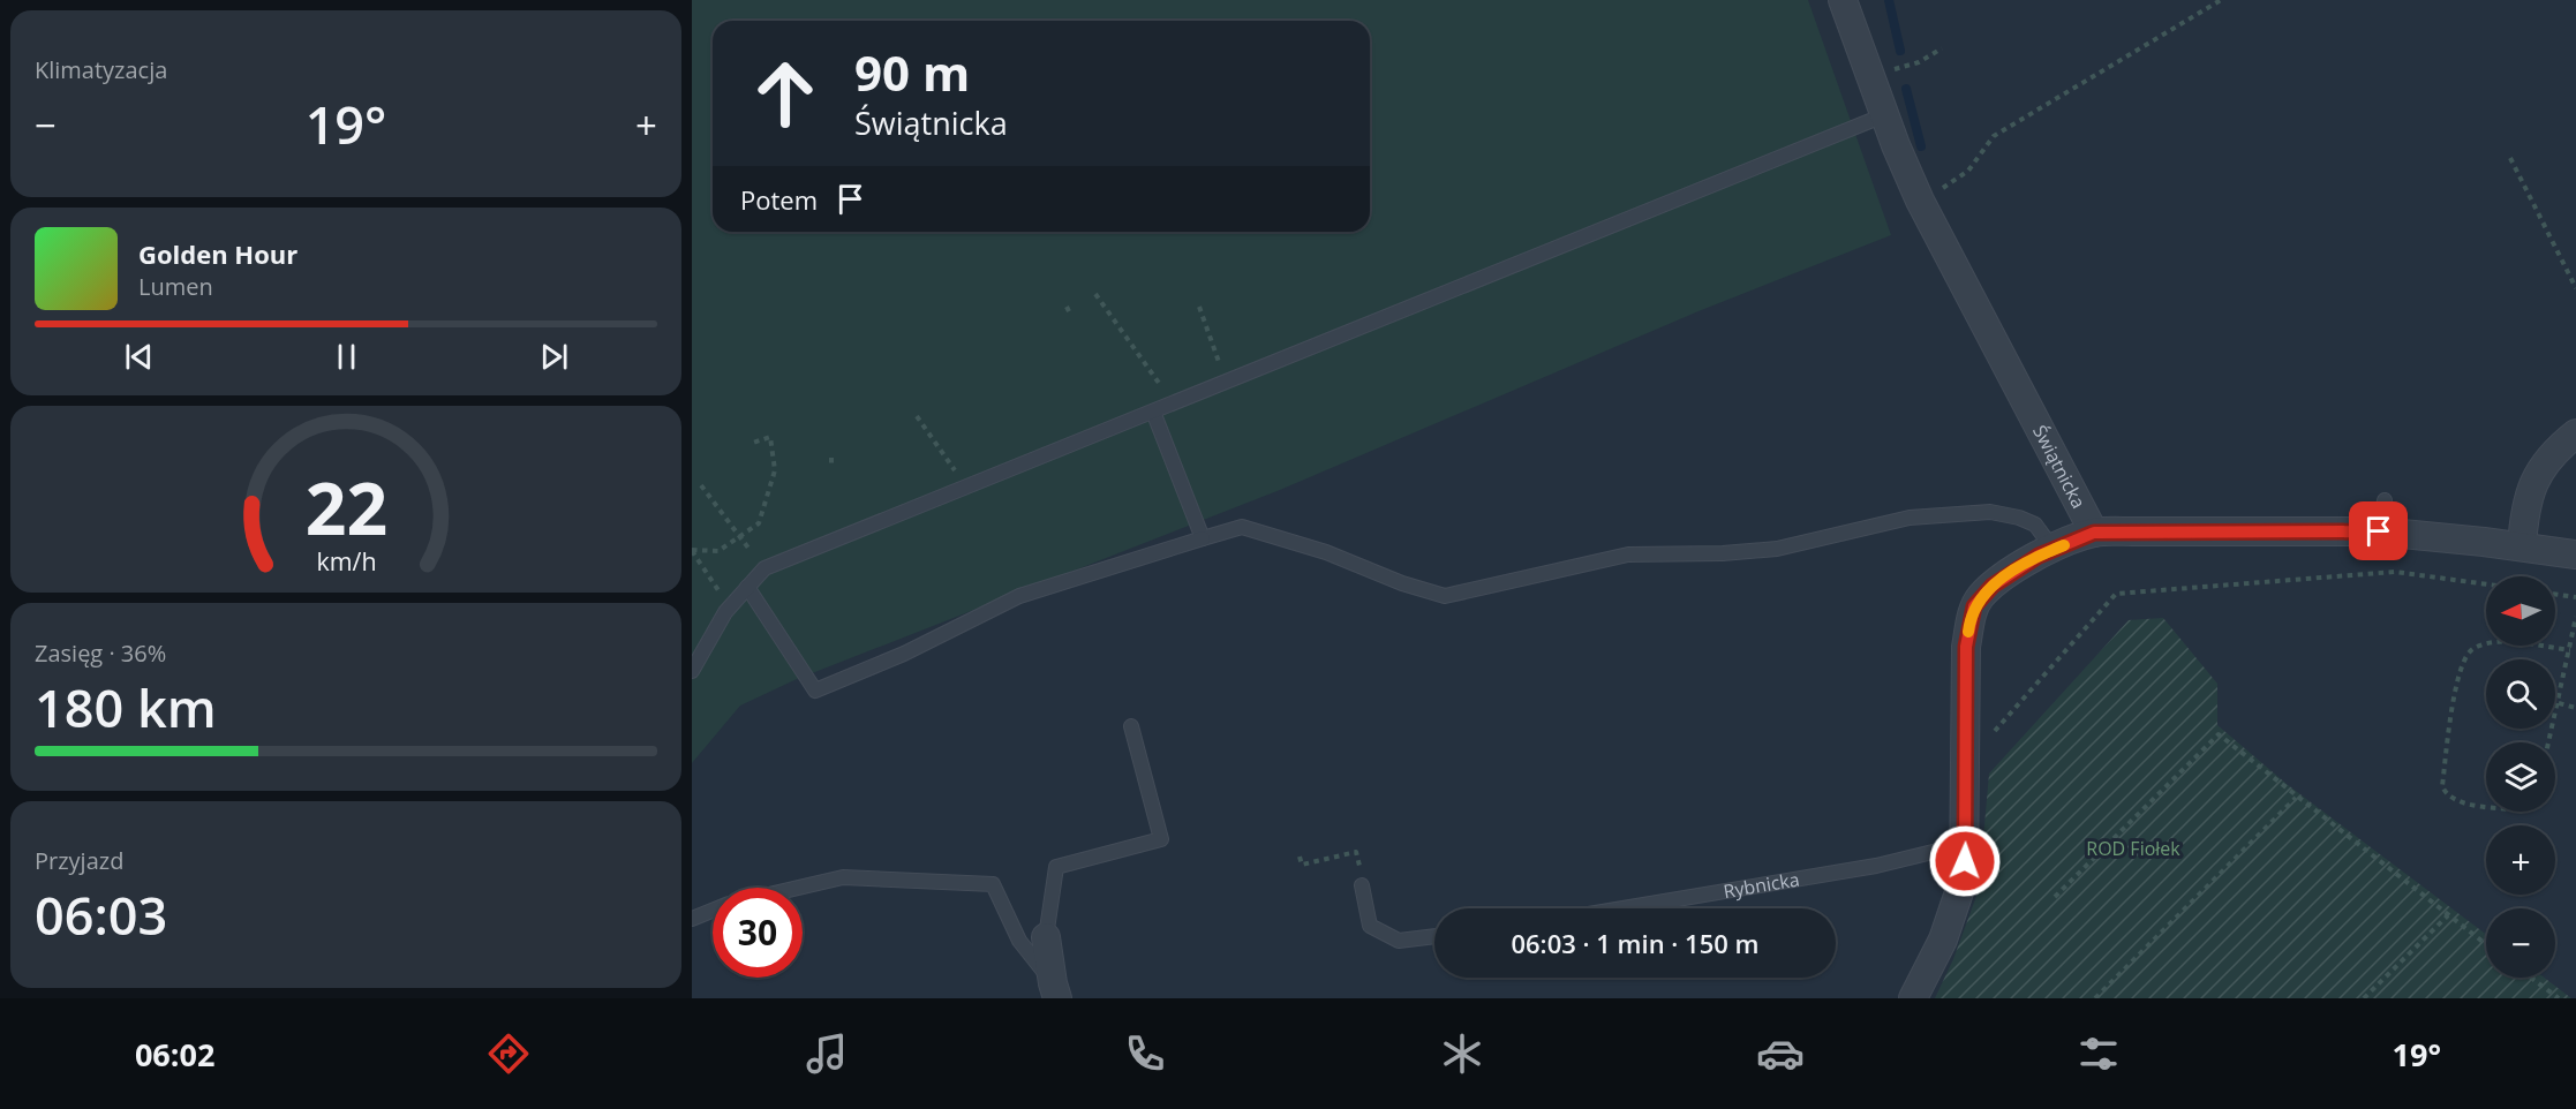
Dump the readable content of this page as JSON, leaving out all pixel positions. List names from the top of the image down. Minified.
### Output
{"streets":{"street":["Świątnicka"],"lane":["Rybnicka"]},"parks":["ROD Fiołek"],"north":"left","page":{"tile":["Klimatyzacja",["Zasięg · 36%","180 km"],["Przyjazd","06:03"]],"turn":["90 m","Świątnicka"],"heat":["−","19°","+"],"then":"Potem","song":["Golden Hour","Lumen"],"map_buttons":["+","−"],"limit":"30","trip":"06:03 · 1 min · 150 m","tabs":["06:02","19°"],"gauge":["22","km/h"]}}
